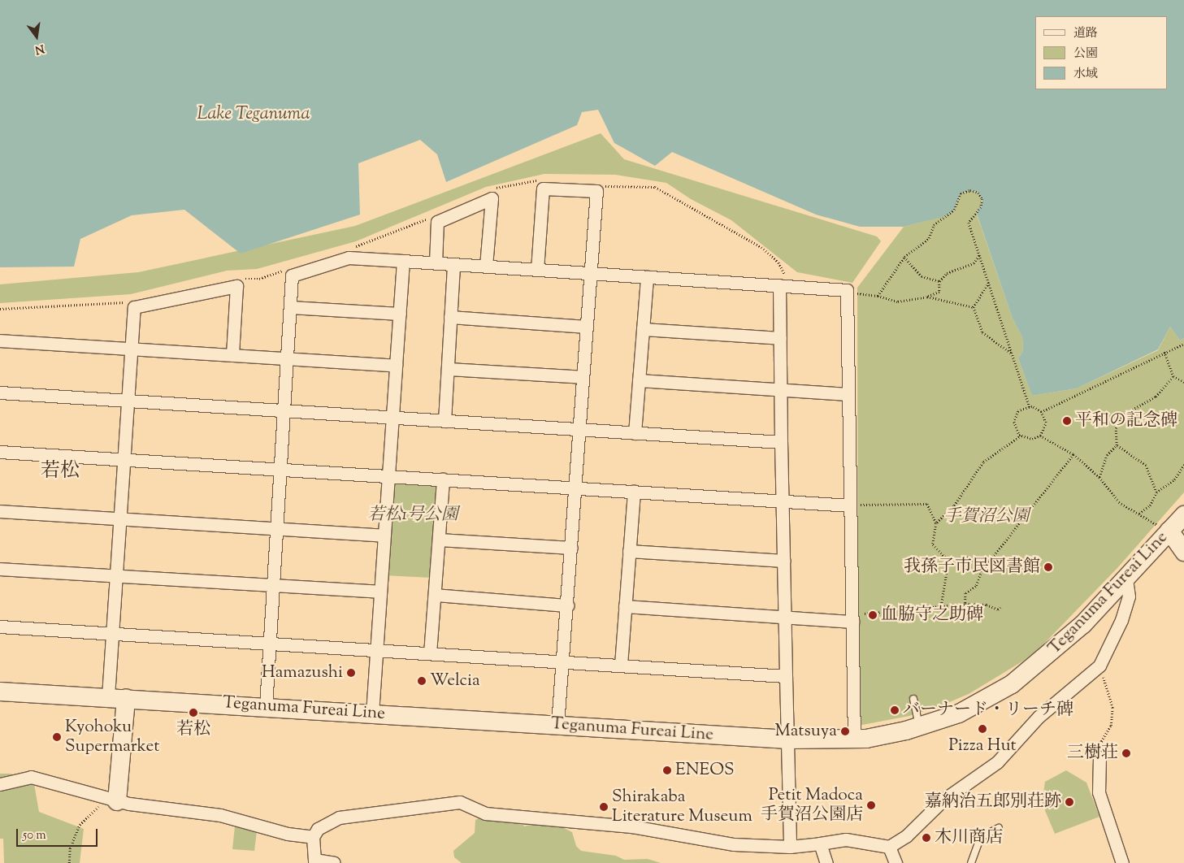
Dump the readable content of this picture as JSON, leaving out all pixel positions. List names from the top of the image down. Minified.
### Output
{"streets":{"street":["Teganuma Fureai Line"]},"districts":["若松"],"water":["Lake Teganuma"],"parks":["若松1号公園","手賀沼公園"],"places":["平和の記念碑","我孫子市民図書館","血脇守之助碑","Hamazushi","Welcia","バーナード・リーチ碑","若松","Pizza Hut","Matsuya","Kyohoku Supermarket","三樹荘","ENEOS","嘉納治五郎別荘跡","Petit Madoca 手賀沼公園店","Shirakaba Literature Museum","木川商店"],"legend":["道路","公園","水域"],"scale_bar":"50 m","north":"bottom"}
